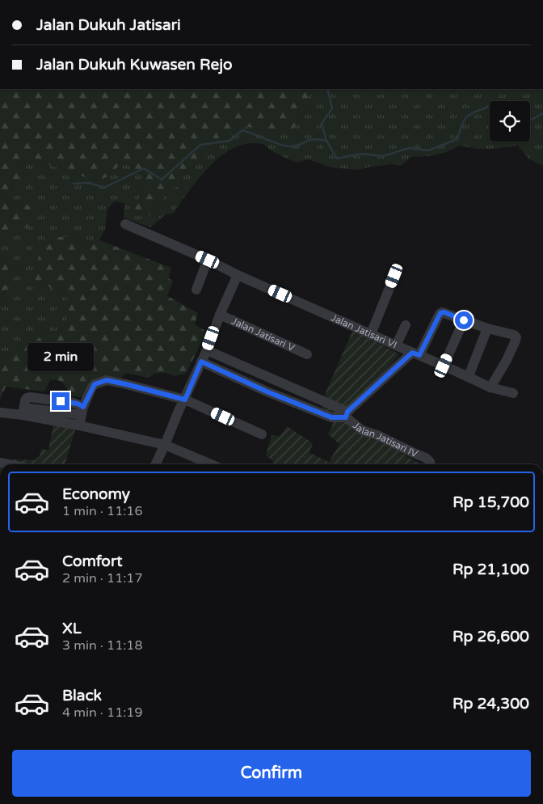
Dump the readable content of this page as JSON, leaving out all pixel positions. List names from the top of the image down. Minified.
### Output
{"streets":{"street":["Jalan Jatisari VI","Jalan Jatisari V","Jalan Jatisari IV"]},"page":{"banner":["Jalan Dukuh Jatisari","Jalan Dukuh Kuwasen Rejo"],"bubble":"2 min","list":[{"name":"Economy","note":"1 min · 11:16","value":"Rp 15,700"},{"name":"Comfort","note":"2 min · 11:17","value":"Rp 21,100"},{"name":"XL","note":"3 min · 11:18","value":"Rp 26,600"},{"name":"Black","note":"4 min · 11:19","value":"Rp 24,300"}],"buttons":"Confirm"}}
